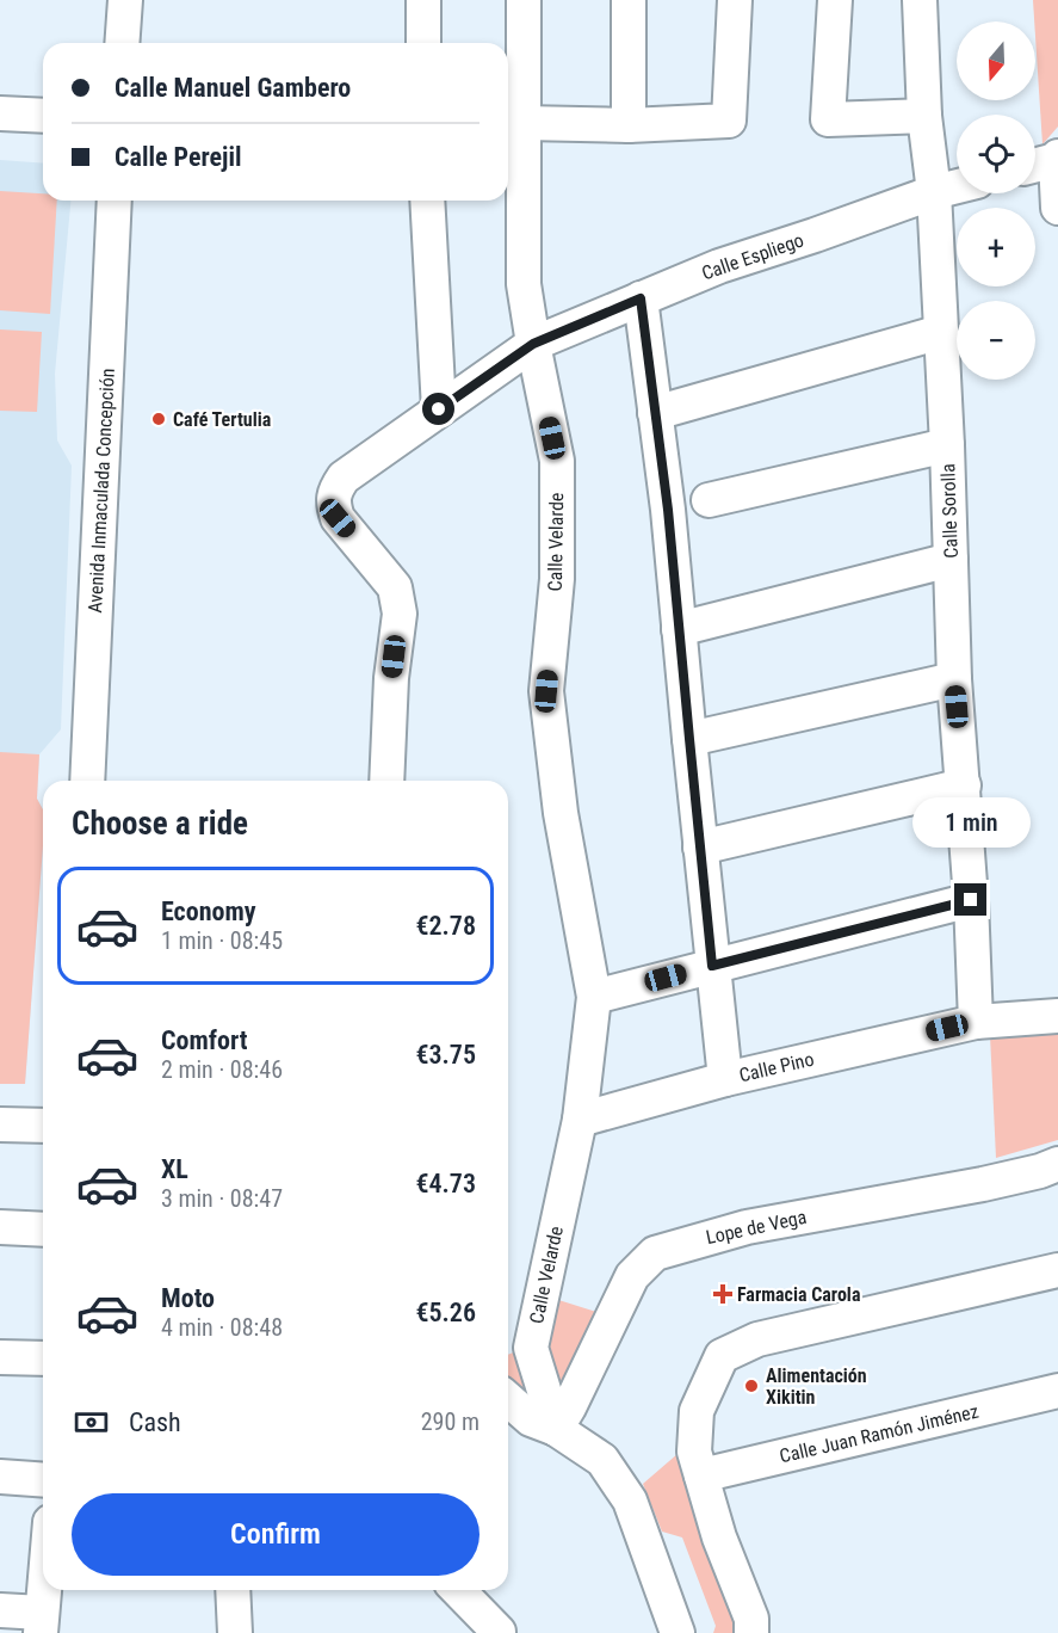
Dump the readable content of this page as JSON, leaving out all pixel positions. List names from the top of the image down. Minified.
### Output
{"streets":{"street":["Calle Espliego","Avenida Inmaculada Concepción","Calle Sorolla","Calle Velarde","Calle Pino","Lope de Vega","Calle Juan Ramón Jiménez"]},"crossings":[["Calle Espliego","Calle Sorolla"],["Calle Espliego","Calle Velarde"],["Calle Sorolla","Calle Pino"],["Calle Velarde","Calle Pino"],["Calle Velarde","Lope de Vega"]],"places":{"other":["Café Tertulia","Alimentación Xikitin"],"health":["Farmacia Carola"]},"north":"bottom","page":{"map_buttons":["+","−"],"banner":["Calle Manuel Gambero","Calle Perejil"],"heading":"Choose a ride","bubble":"1 min","list":[{"name":"Economy","note":"1 min · 08:45","value":"€2.78"},{"name":"Comfort","note":"2 min · 08:46","value":"€3.75"},{"name":"XL","note":"3 min · 08:47","value":"€4.73"},{"name":"Moto","note":"4 min · 08:48","value":"€5.26"}],"pay":["Cash","290 m"],"buttons":"Confirm"}}
